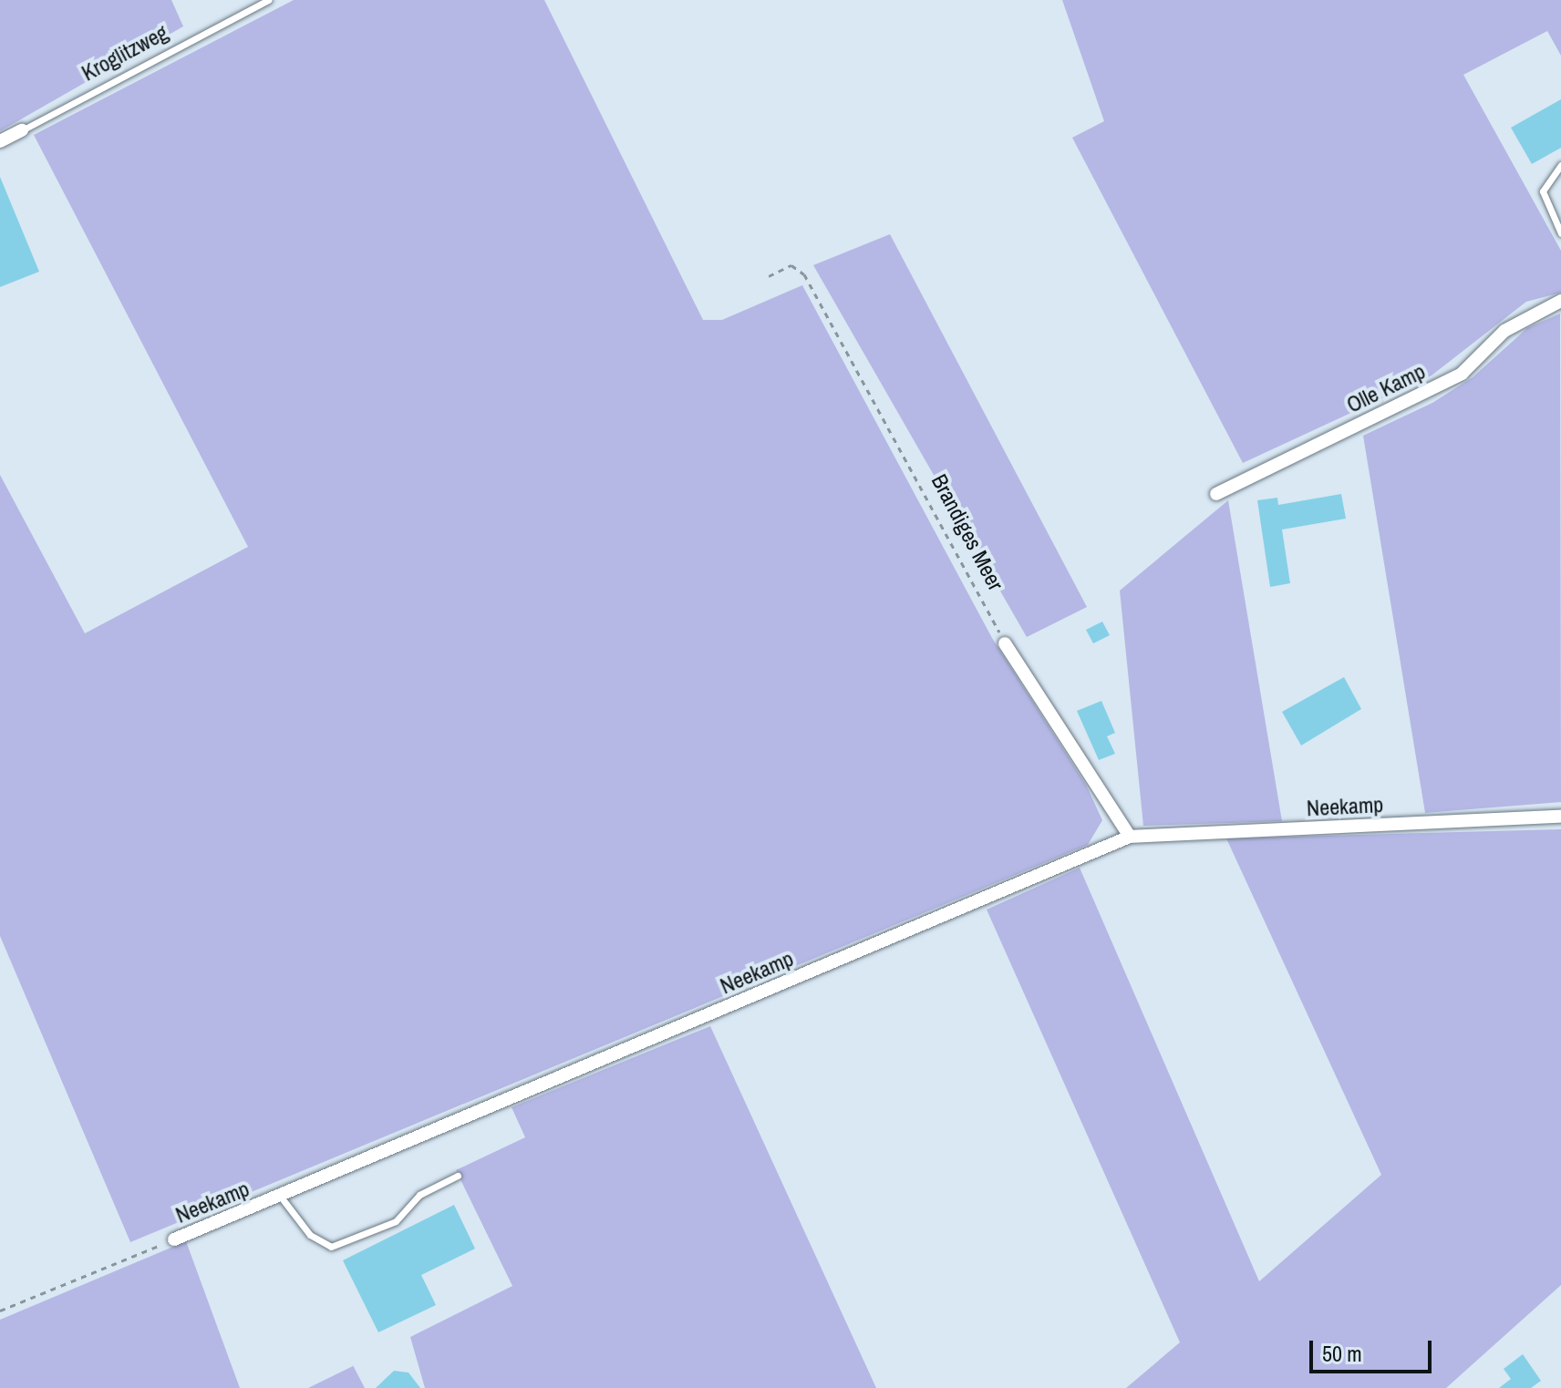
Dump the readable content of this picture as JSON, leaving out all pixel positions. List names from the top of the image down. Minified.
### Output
{"streets":{"street":["Kroglitzweg","Olle Kamp","Neekamp"],"path":["Brandiges Meer"]},"scale_bar":"50 m"}
